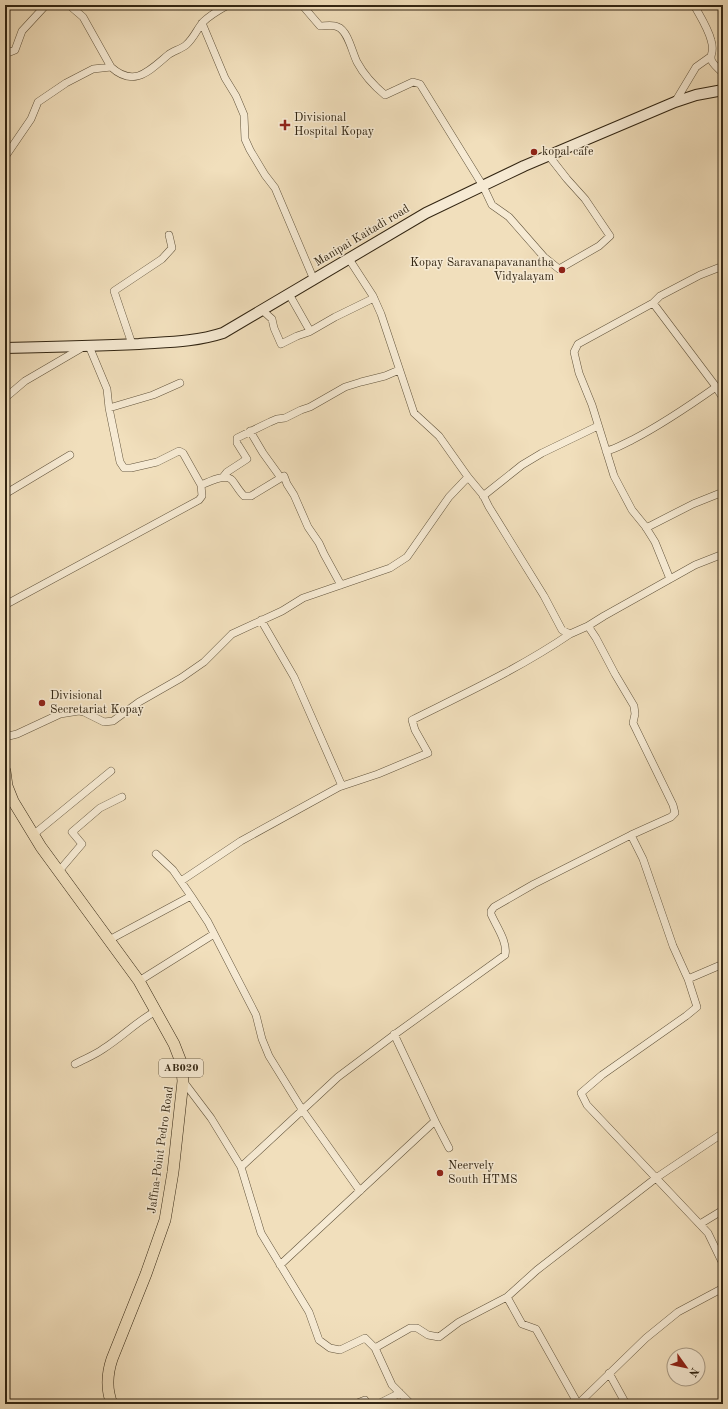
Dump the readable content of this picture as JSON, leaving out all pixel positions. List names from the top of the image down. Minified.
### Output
{"streets":{"main road":["Manipai Kaitadi road","AB020","Jaffna-Point Pedro Road"]},"places":{"health":["Divisional Hospital Kopay"],"other":["kopal cafe","Kopay Saravanapavanantha Vidyalayam","Divisional Secretariat Kopay","Neervely South HTMS"]},"north":"bottom right"}
